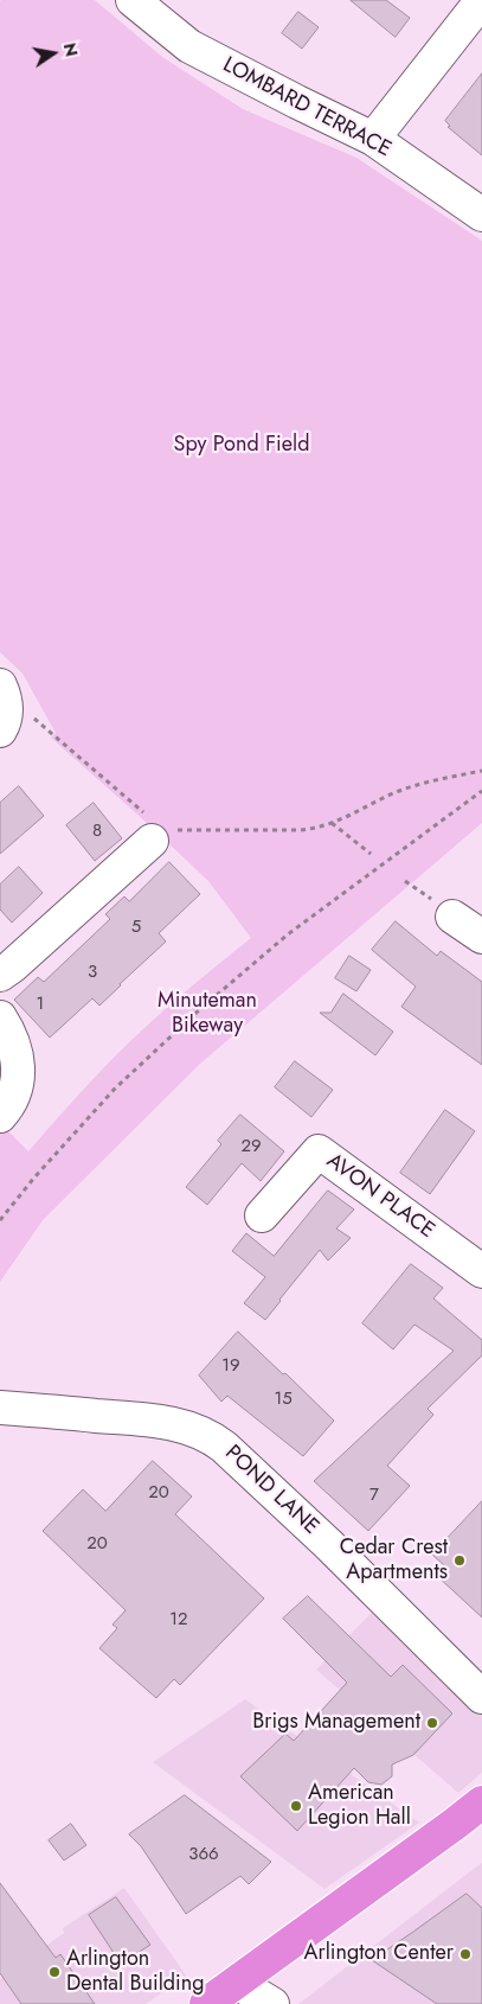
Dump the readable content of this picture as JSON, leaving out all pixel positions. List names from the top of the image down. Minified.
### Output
{"streets":{"street":["LOMBARD TERRACE","AVON PLACE","POND LANE"]},"parks":["Spy Pond Field","Minuteman Bikeway"],"places":["Cedar Crest Apartments","Brigs Management","American Legion Hall","Arlington Center","Arlington Dental Building"],"house_numbers":["8","5","3","1","29","19","15","20","7","20","12","366"],"north":"right"}
